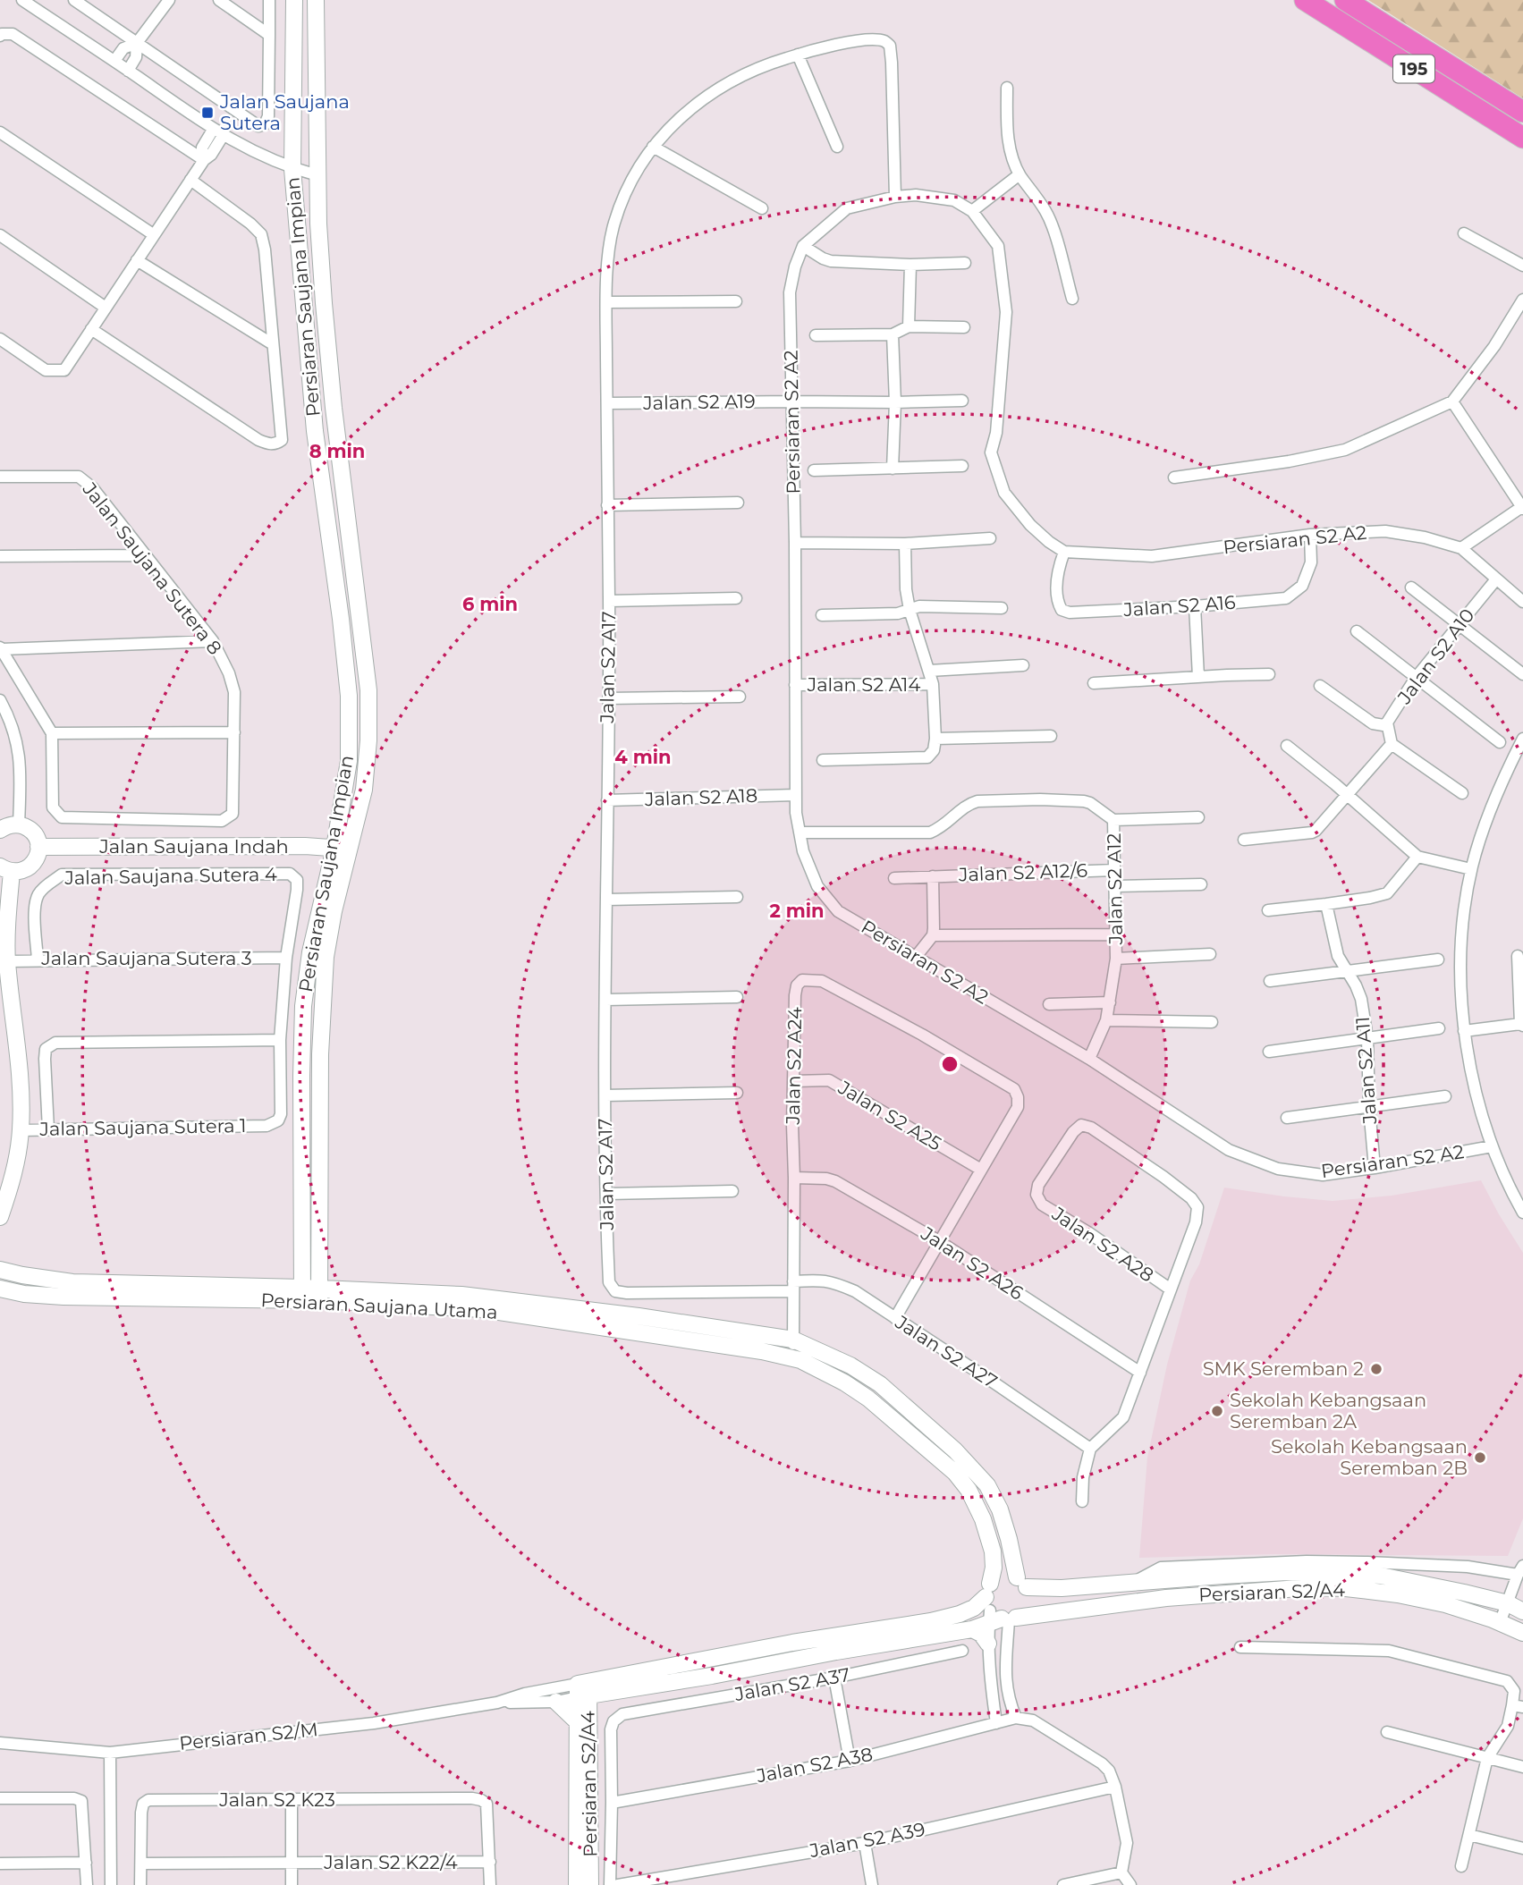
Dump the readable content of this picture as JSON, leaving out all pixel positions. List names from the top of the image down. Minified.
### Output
{"streets":{"highway":["195"],"street":["Persiaran Saujana Impian","Jalan S2 A19","Persiaran S2 A2","Jalan Saujana Sutera 8","Jalan S2 A16","Jalan S2 A10","Jalan S2 A17","Jalan S2 A14","Jalan S2 A18","Jalan Saujana Indah","Jalan S2 A12/6","Jalan Saujana Sutera 4","Jalan S2 A12","Jalan Saujana Sutera 3","Jalan S2 A24","Jalan S2 A11","Jalan S2 A25","Jalan Saujana Sutera 1","Jalan S2 A28","Jalan S2 A26","Persiaran Saujana Utama","Jalan S2 A27","Persiaran S2/A4","Jalan S2 A37","Persiaran S2/M","Jalan S2 A38","Jalan S2 K23","Jalan S2 A39","Jalan S2 K22/4"]},"crossings":[["Persiaran Saujana Impian","Jalan Saujana Indah"],["Persiaran Saujana Impian","Persiaran Saujana Utama"],["Jalan S2 A19","Persiaran S2 A2"],["Jalan S2 A19","Jalan S2 A17"],["Persiaran S2 A2","Jalan S2 A16"],["Persiaran S2 A2","Jalan S2 A10"],["Persiaran S2 A2","Jalan S2 A14"],["Persiaran S2 A2","Jalan S2 A18"],["Persiaran S2 A2","Jalan S2 A12"],["Persiaran S2 A2","Jalan S2 A11"],["Jalan S2 A17","Jalan S2 A18"],["Jalan S2 A17","Jalan S2 A24"],["Jalan S2 A17","Jalan S2 A27"],["Jalan S2 A12/6","Jalan S2 A12"],["Jalan Saujana Sutera 4","Jalan Saujana Sutera 3"],["Jalan S2 A24","Jalan S2 A25"],["Jalan S2 A24","Jalan S2 A26"],["Jalan S2 A24","Persiaran Saujana Utama"],["Jalan S2 A24","Jalan S2 A27"],["Persiaran Saujana Utama","Persiaran S2/A4"],["Jalan S2 A37","Jalan S2 A38"],["Jalan S2 K23","Jalan S2 K22/4"]],"places":{"transit":["Jalan Saujana Sutera"],"other":["SMK Seremban 2","Sekolah Kebangsaan Seremban 2A","Sekolah Kebangsaan Seremban 2B"]},"rings":["8 min","6 min","4 min","2 min"]}
